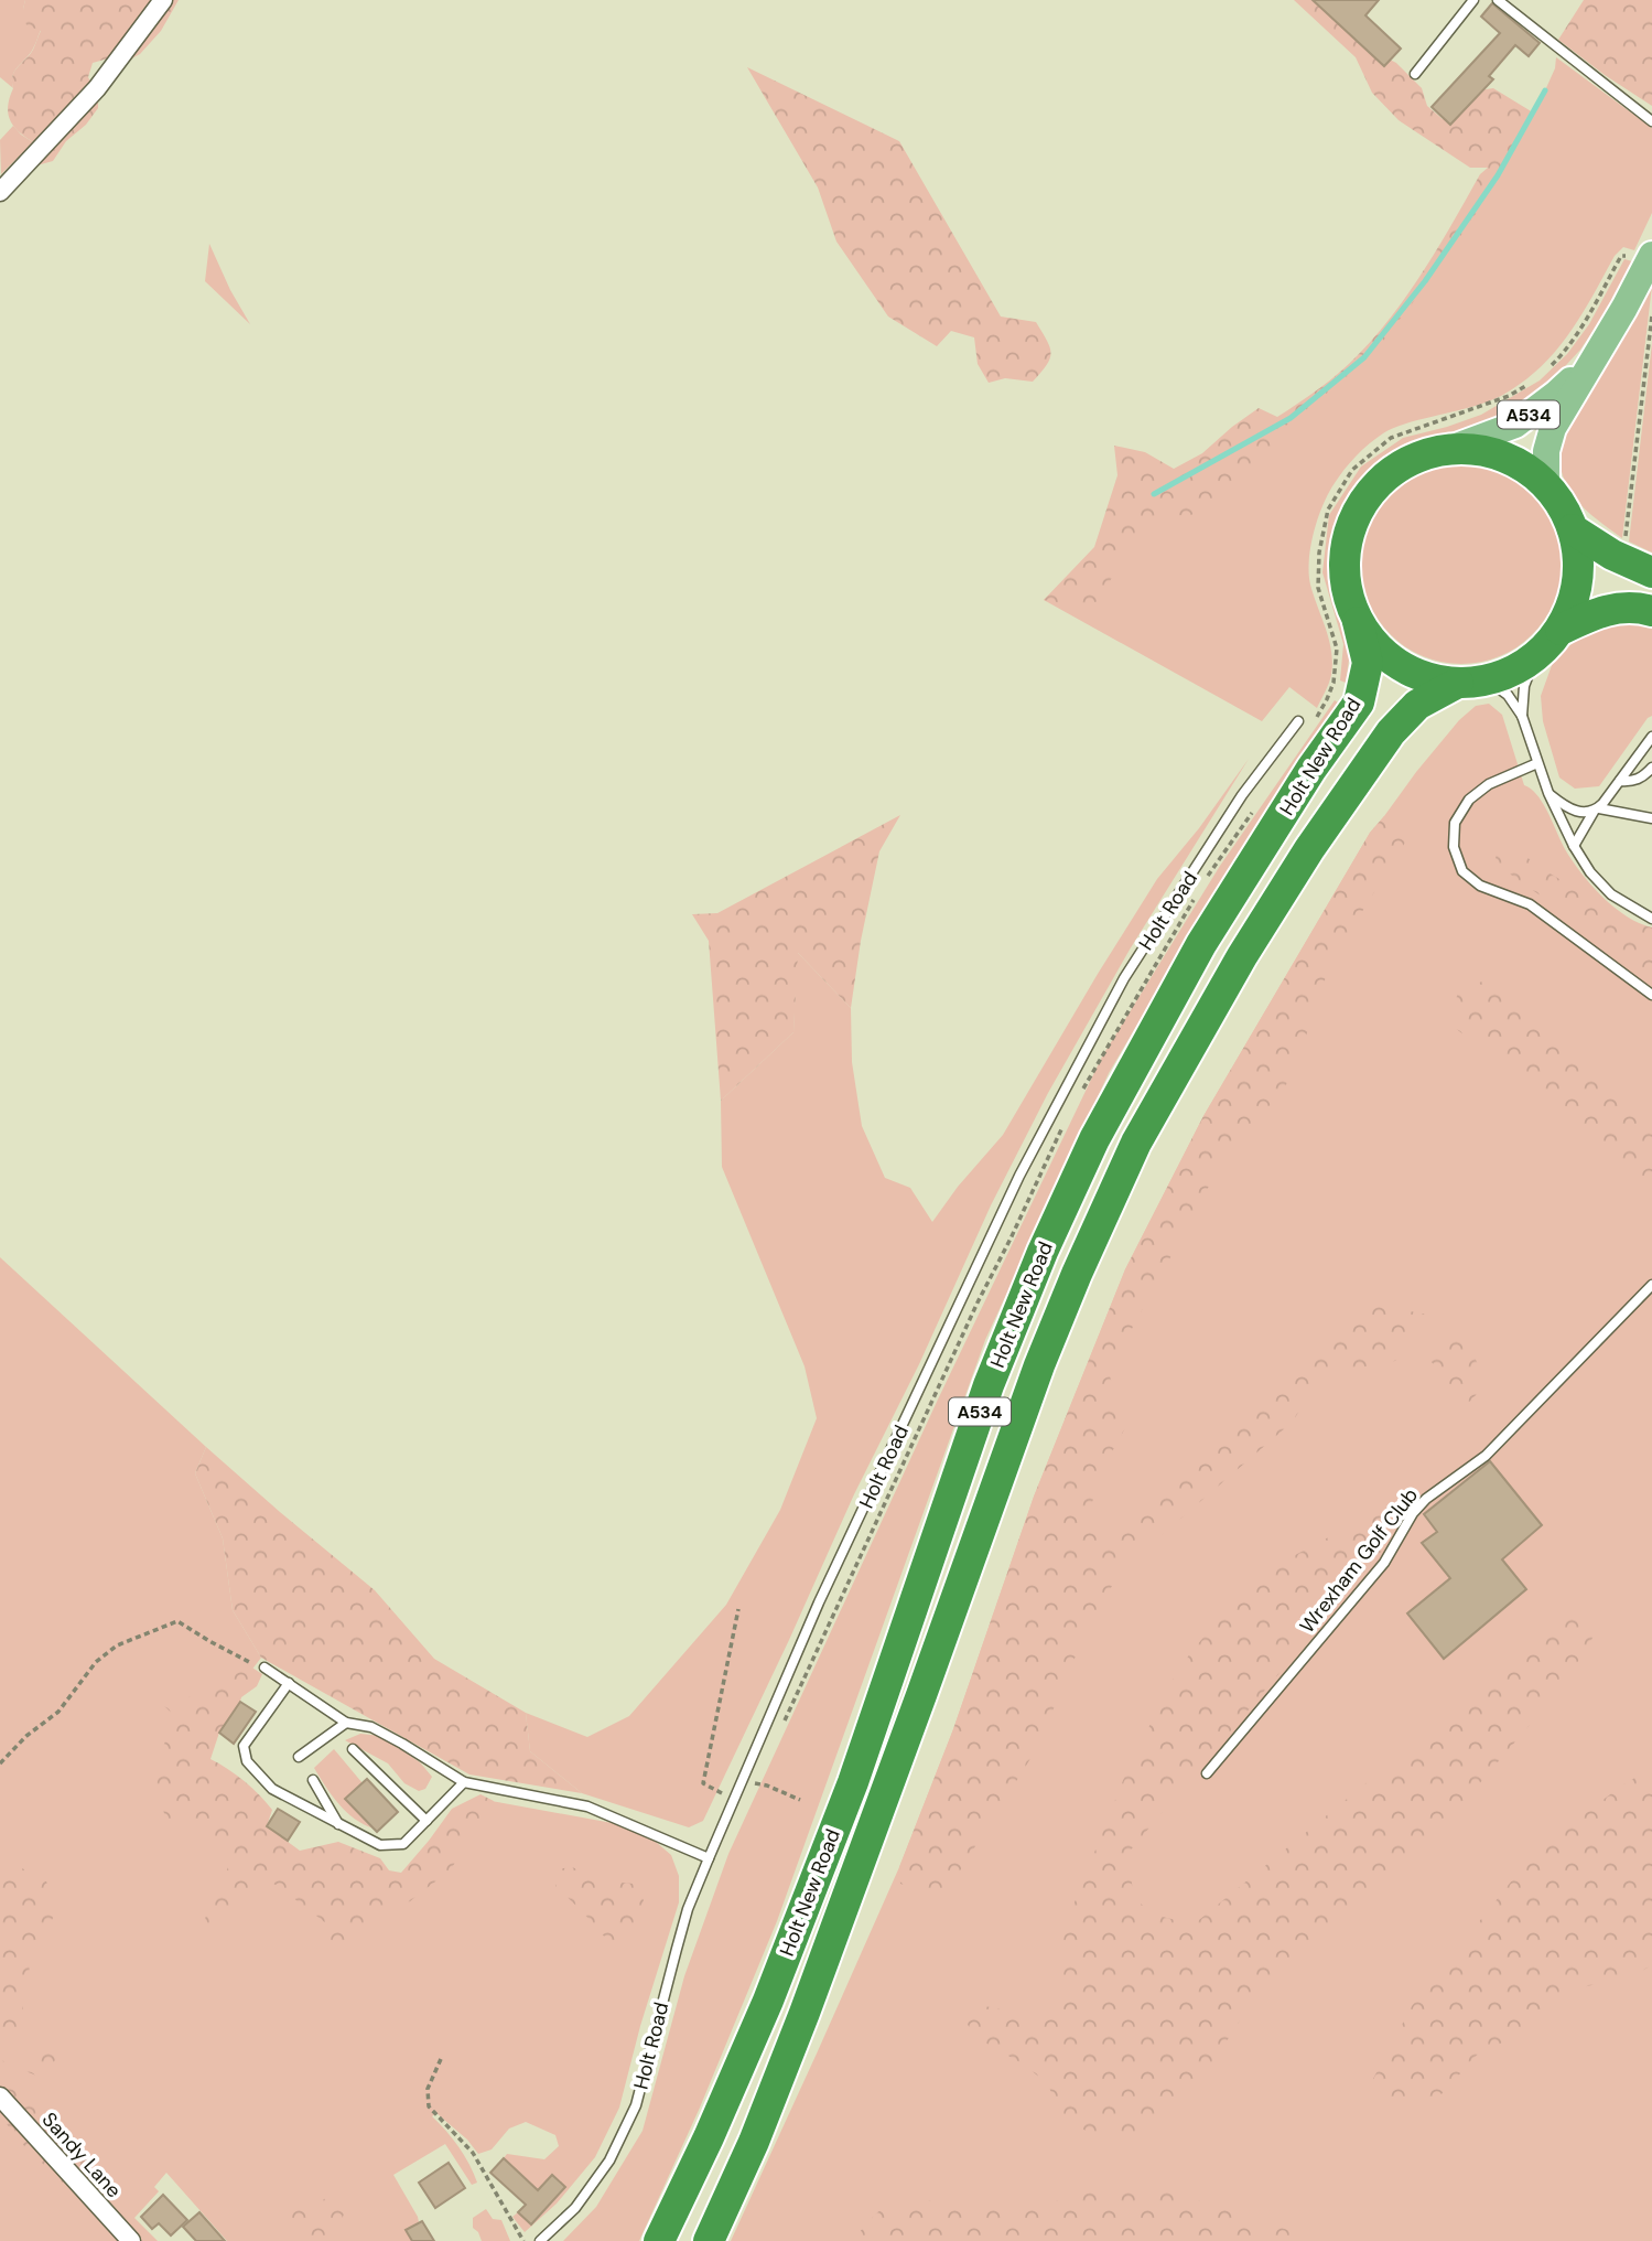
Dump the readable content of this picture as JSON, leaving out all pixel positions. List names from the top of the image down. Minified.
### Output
{"streets":{"highway":["A534","Holt New Road"],"street":["Sandy Lane"],"lane":["Holt Road","Wrexham Golf Club"]},"crossings":[["A534","Holt New Road"]]}
